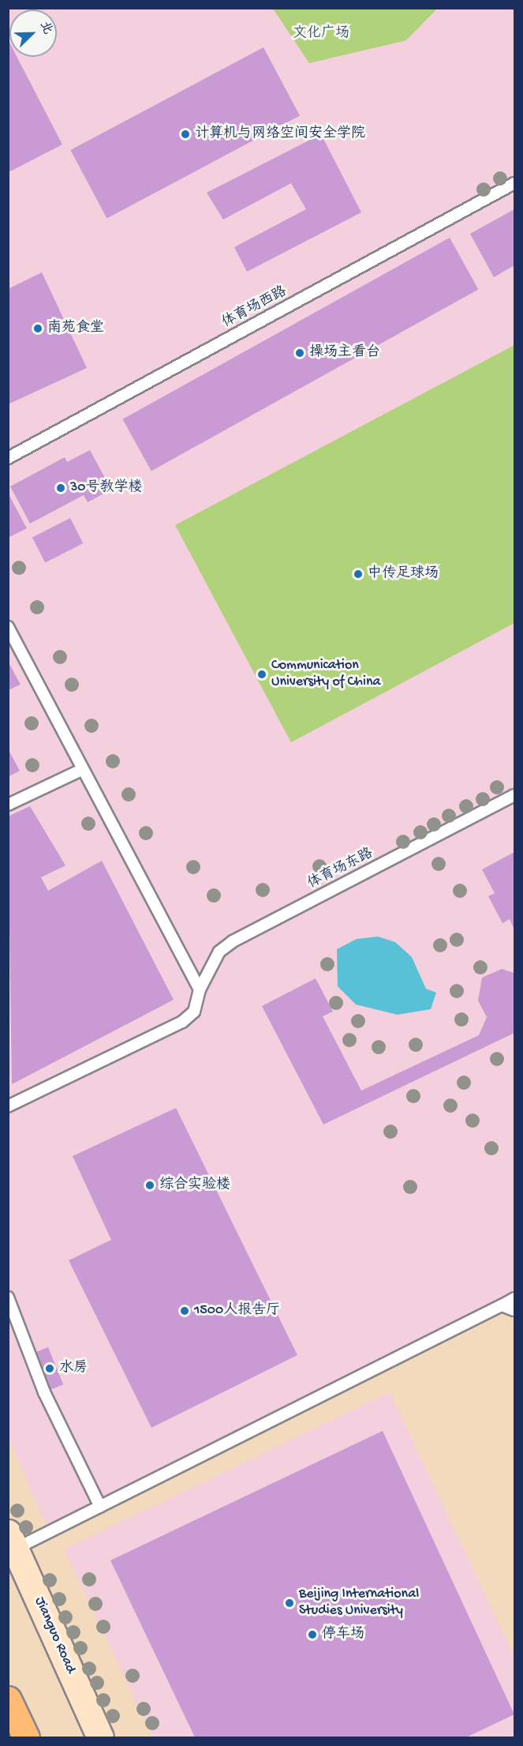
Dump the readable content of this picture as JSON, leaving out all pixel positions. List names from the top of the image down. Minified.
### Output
{"streets":{"main road":["Jianguo Road"],"lane":["体育场西路","体育场东路"]},"parks":["文化广场"],"places":["计算机与网络空间安全学院","南苑食堂","操场主看台","30号教学楼","中传足球场","Communication University of China","综合实验楼","1500人报告厅","水房","Beijing International Studies University","停车场"],"north":"top right"}
